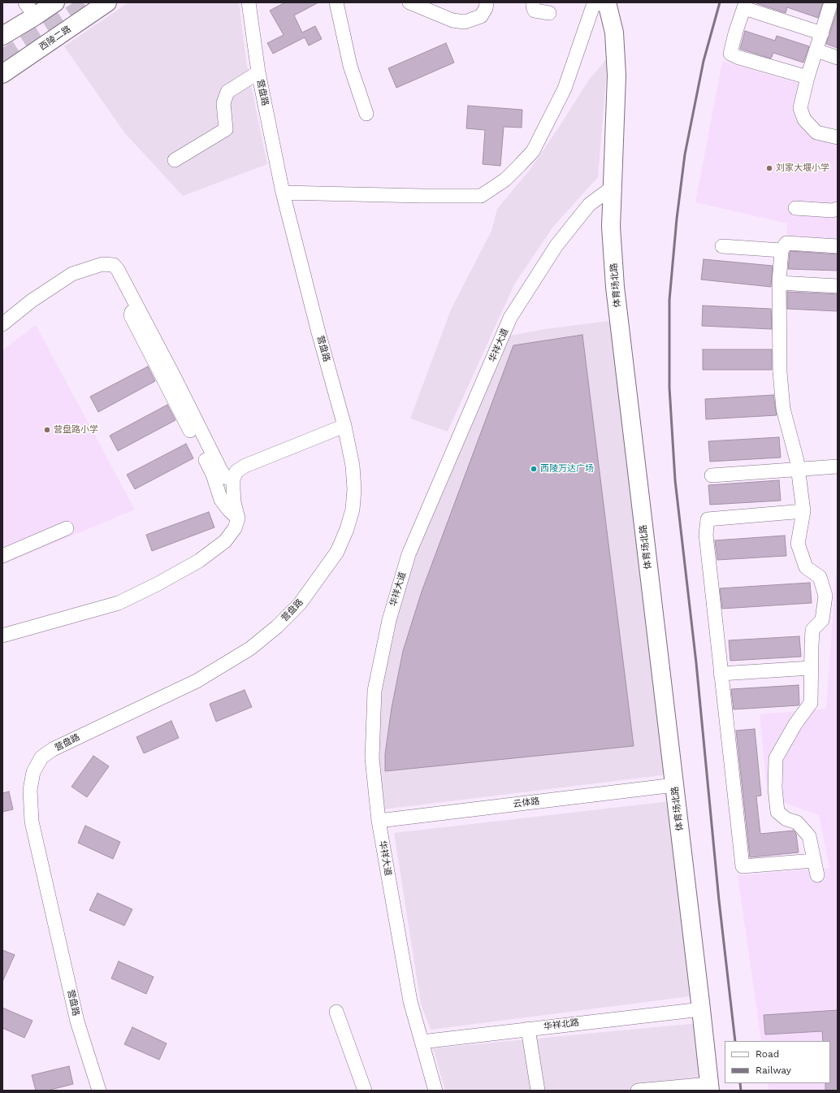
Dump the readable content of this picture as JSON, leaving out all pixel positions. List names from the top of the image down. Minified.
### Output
{"streets":{"main road":["西陵二路","体育场北路"],"street":["营盘路","华祥大道","云体路","华祥北路"]},"crossings":[["体育场北路","华祥大道"],["体育场北路","云体路"],["体育场北路","华祥北路"],["华祥大道","云体路"],["华祥大道","华祥北路"]],"places":["刘家大堰小学","营盘路小学","西陵万达广场"],"legend":["Road","Railway"]}
